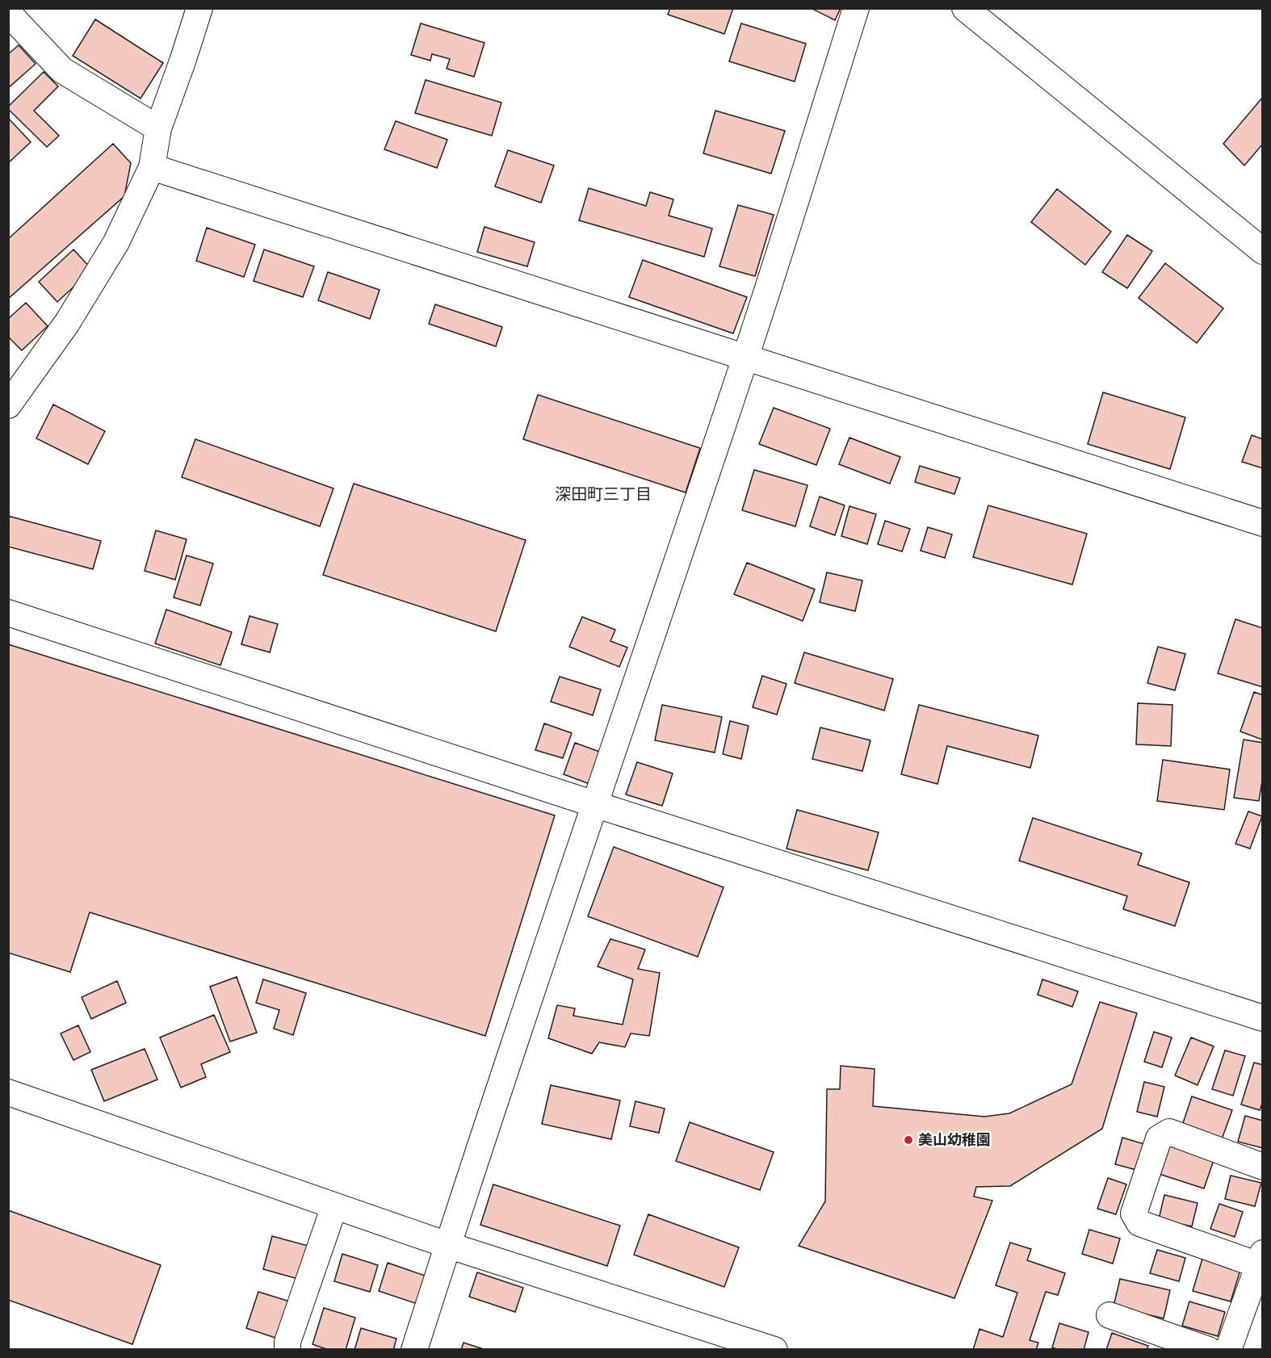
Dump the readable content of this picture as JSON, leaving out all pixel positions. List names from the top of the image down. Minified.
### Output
{"districts":["深田町三丁目"],"places":["美山幼稚園"]}
